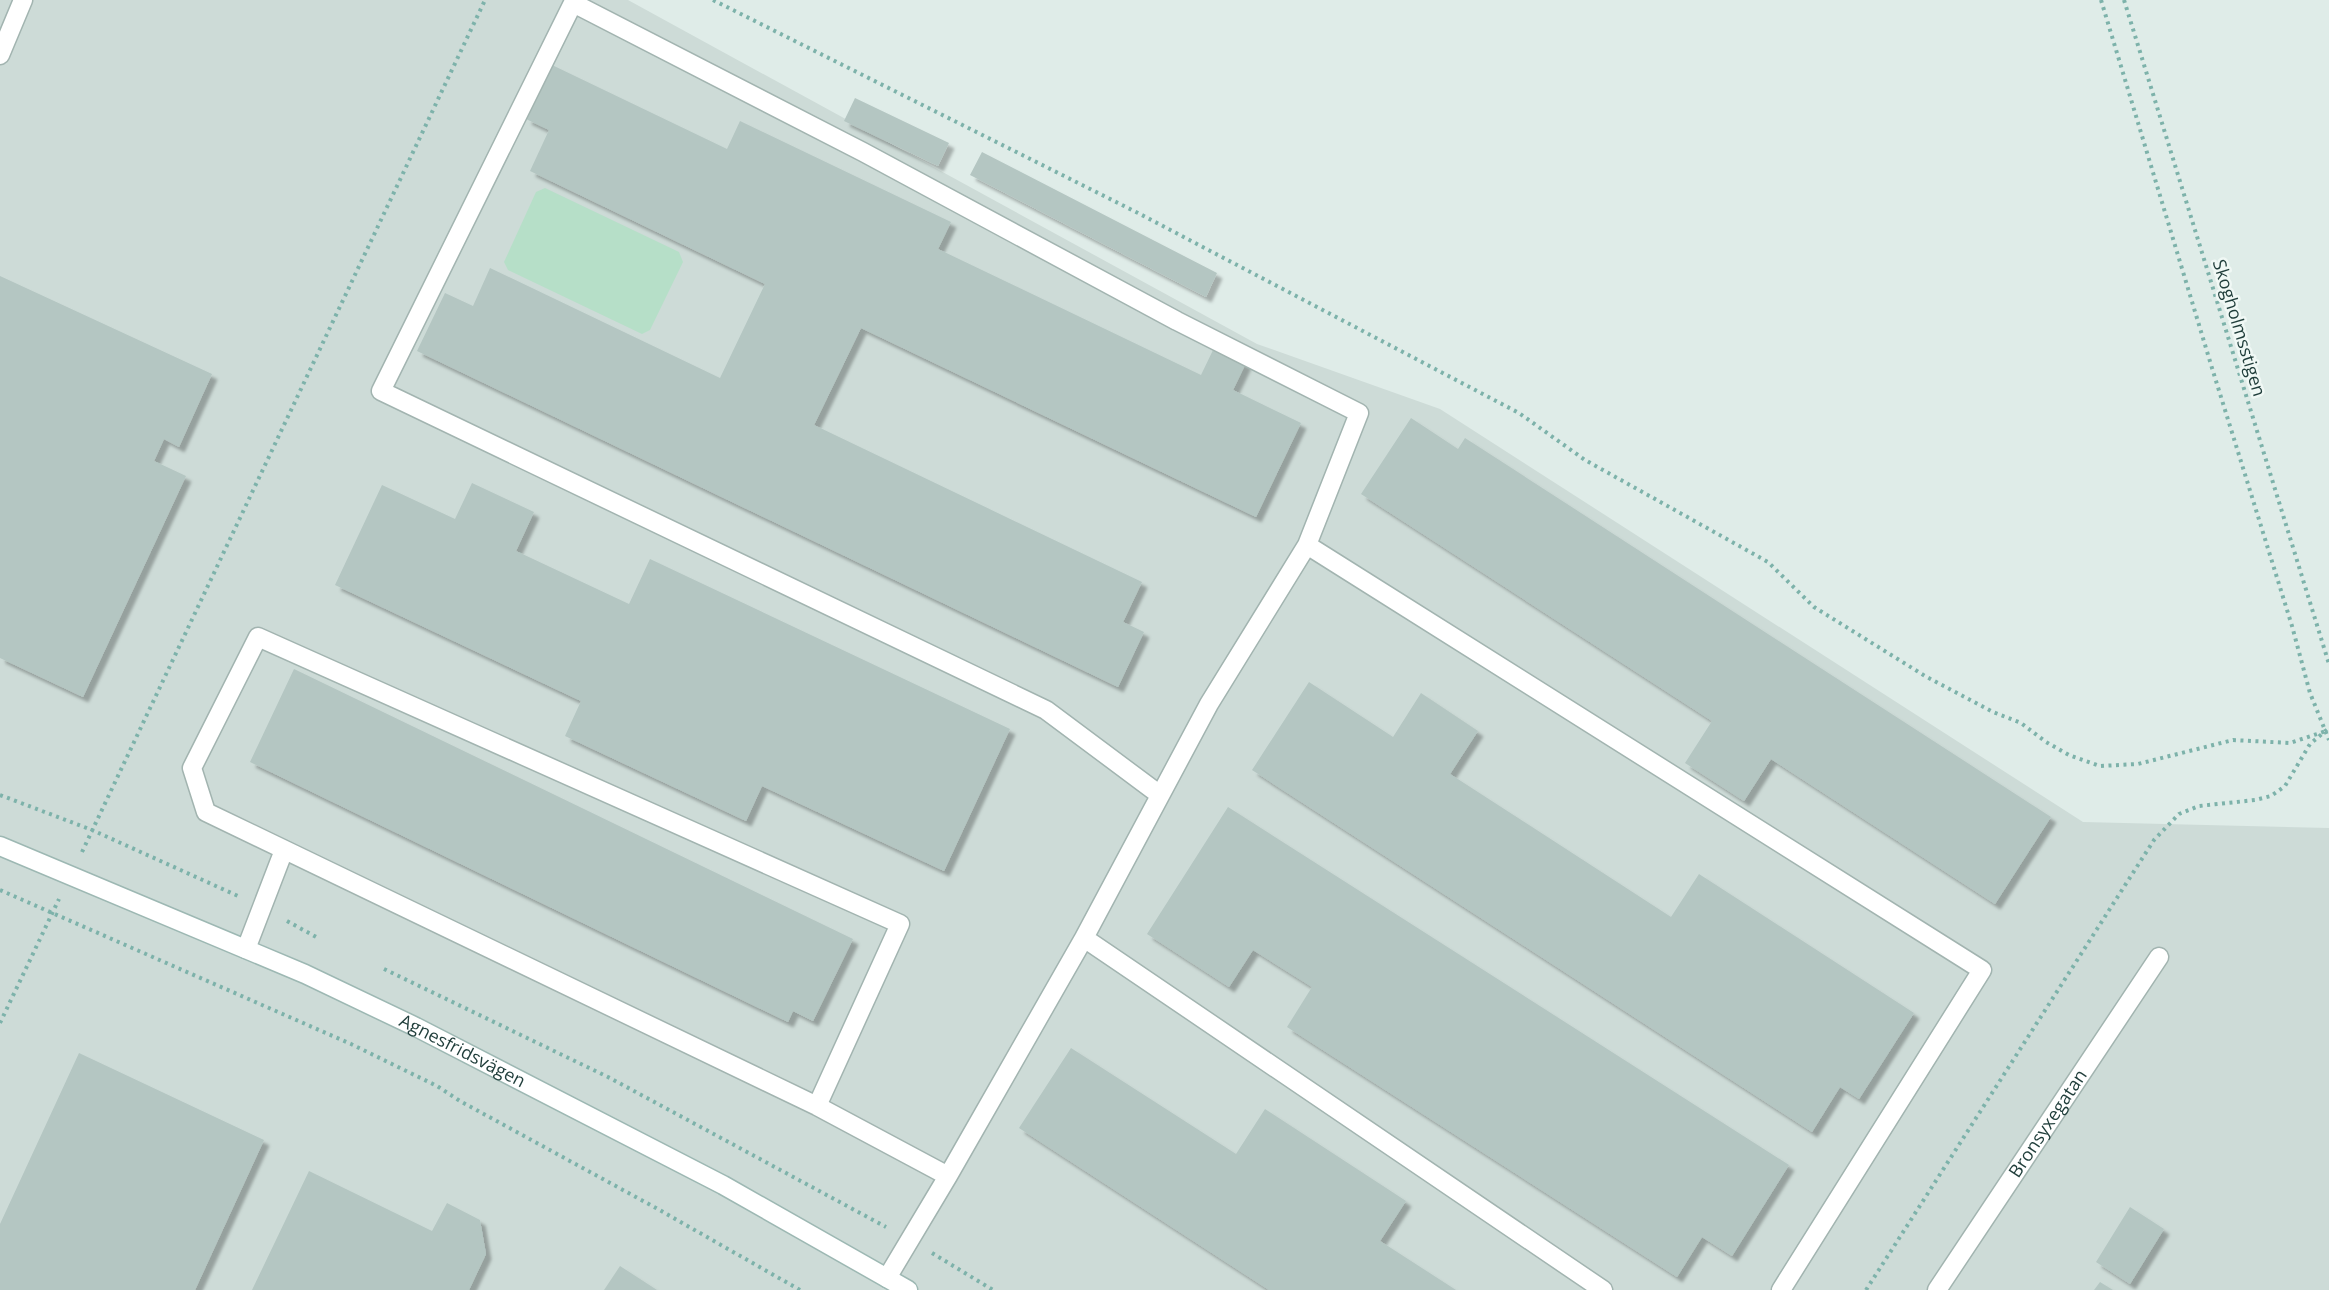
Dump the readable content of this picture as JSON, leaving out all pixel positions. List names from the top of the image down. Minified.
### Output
{"streets":{"main road":["Agnesfridsvägen","Bronsyxegatan"],"path":["Skogholmsstigen"]}}
